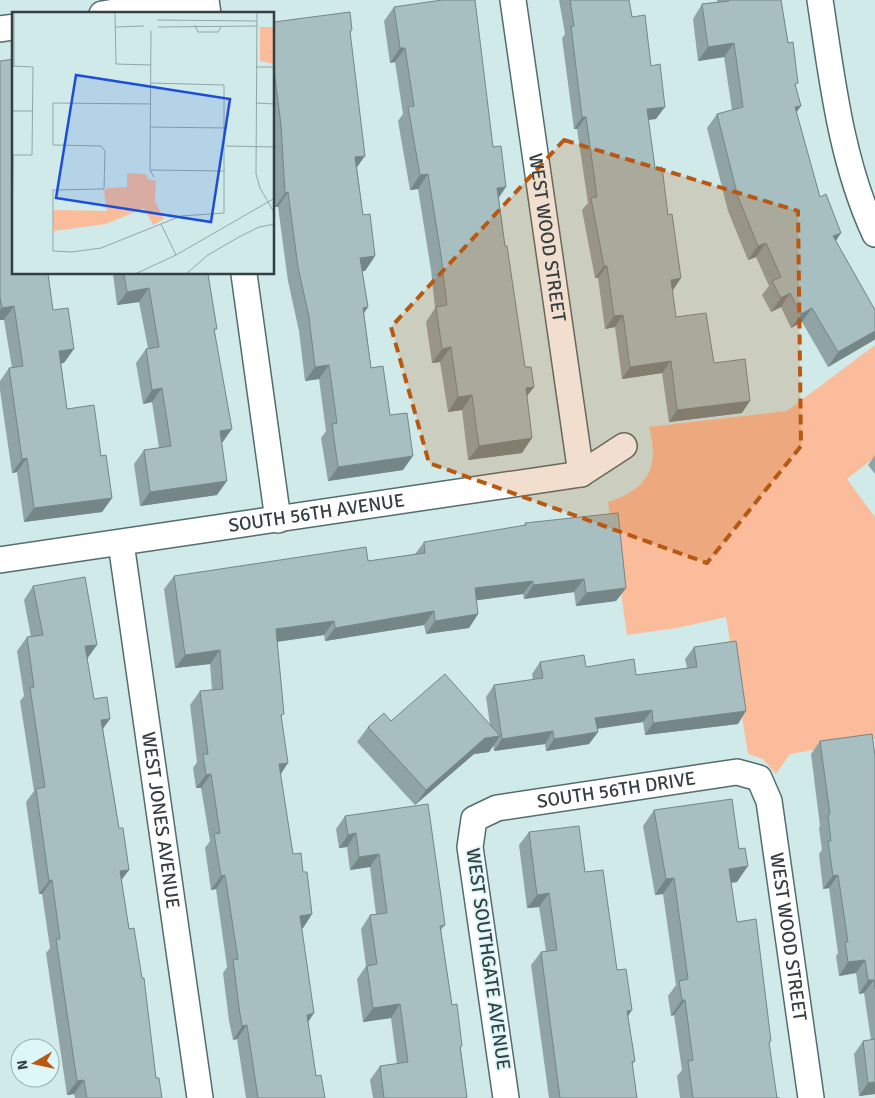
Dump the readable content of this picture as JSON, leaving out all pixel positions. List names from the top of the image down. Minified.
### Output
{"streets":{"street":["WEST WOOD STREET","SOUTH 56TH AVENUE","SOUTH 56TH DRIVE","WEST JONES AVENUE","WEST SOUTHGATE AVENUE"]},"crossings":[["WEST WOOD STREET","SOUTH 56TH AVENUE"],["WEST WOOD STREET","SOUTH 56TH DRIVE"],["SOUTH 56TH AVENUE","WEST JONES AVENUE"],["SOUTH 56TH DRIVE","WEST SOUTHGATE AVENUE"]],"north":"left"}
